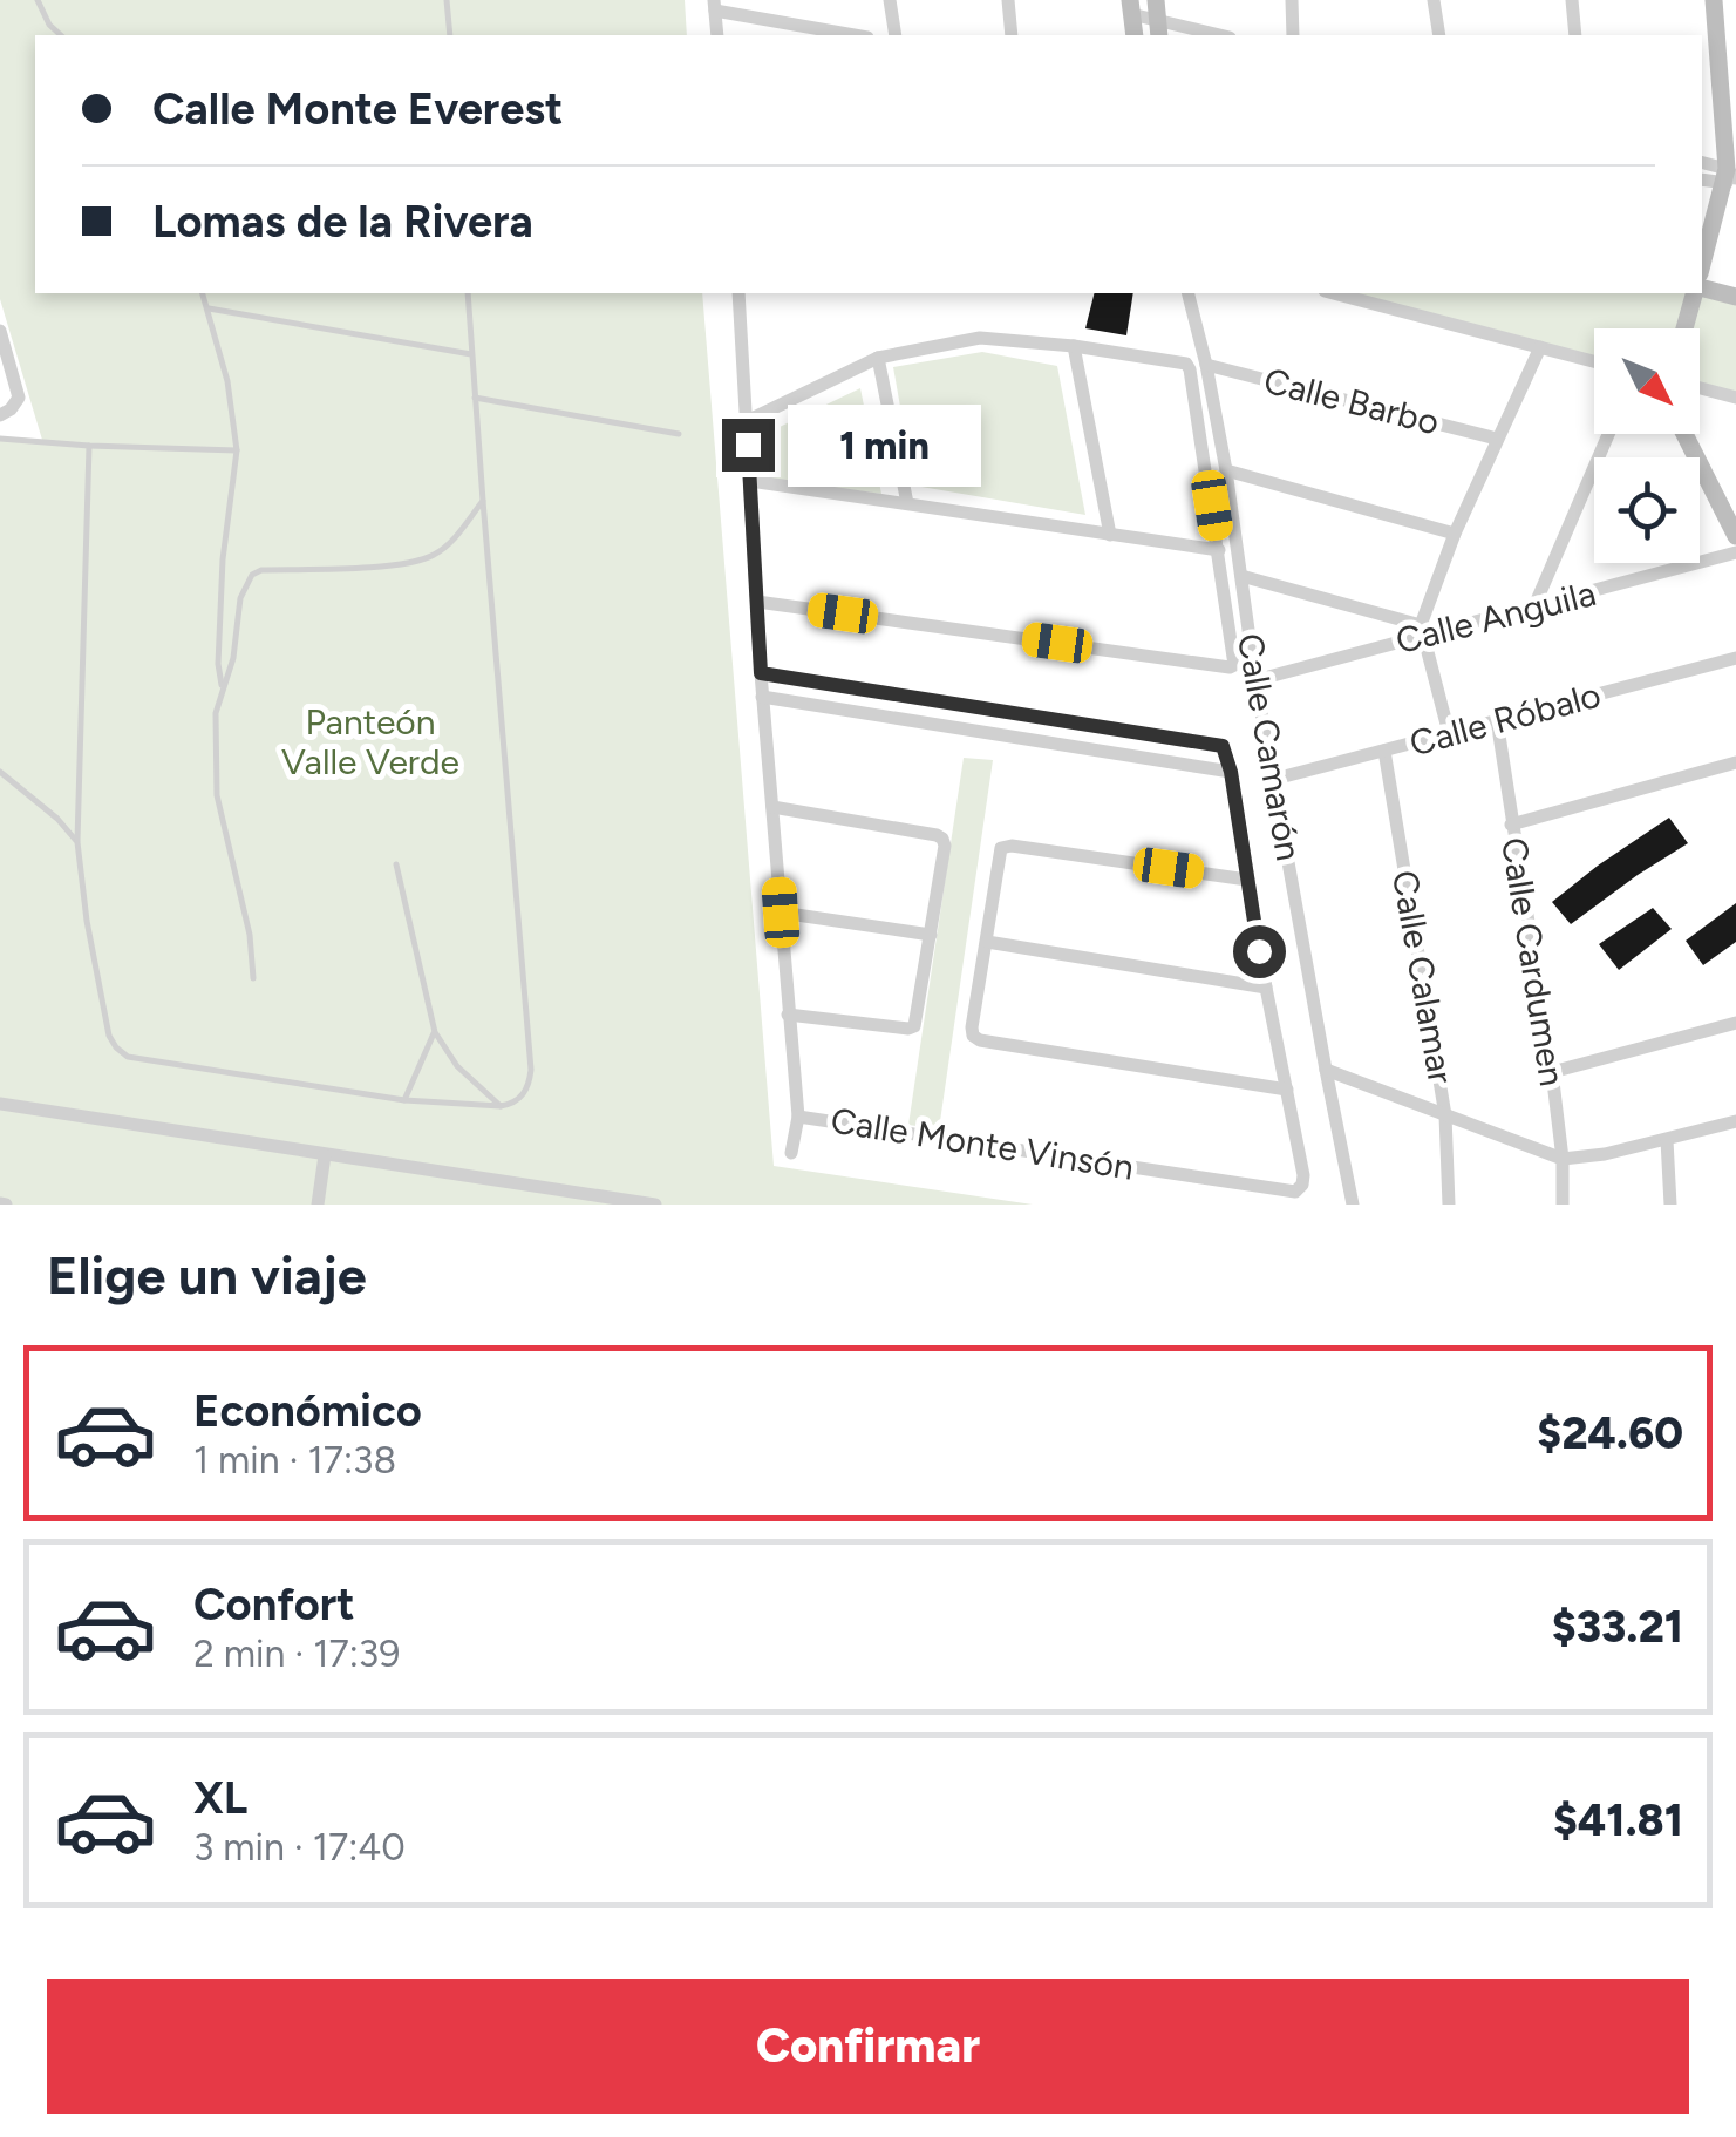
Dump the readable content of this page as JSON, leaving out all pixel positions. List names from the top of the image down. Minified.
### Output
{"streets":{"street":["Calle Barbo","Calle Anguila","Calle Róbalo","Calle Camarón","Calle Cardumen","Calle Calamar","Calle Monte Vinsón"]},"crossings":[["Calle Barbo","Calle Camarón"],["Calle Anguila","Calle Camarón"],["Calle Róbalo","Calle Camarón"],["Calle Róbalo","Calle Cardumen"],["Calle Róbalo","Calle Calamar"]],"parks":["Panteón Valle Verde"],"north":"bottom right","page":{"banner":["Calle Monte Everest","Lomas de la Rivera"],"bubble":"1 min","heading":"Elige un viaje","list":[{"name":"Económico","note":"1 min · 17:38","value":"$24.60"},{"name":"Confort","note":"2 min · 17:39","value":"$33.21"},{"name":"XL","note":"3 min · 17:40","value":"$41.81"}],"buttons":"Confirmar"}}
